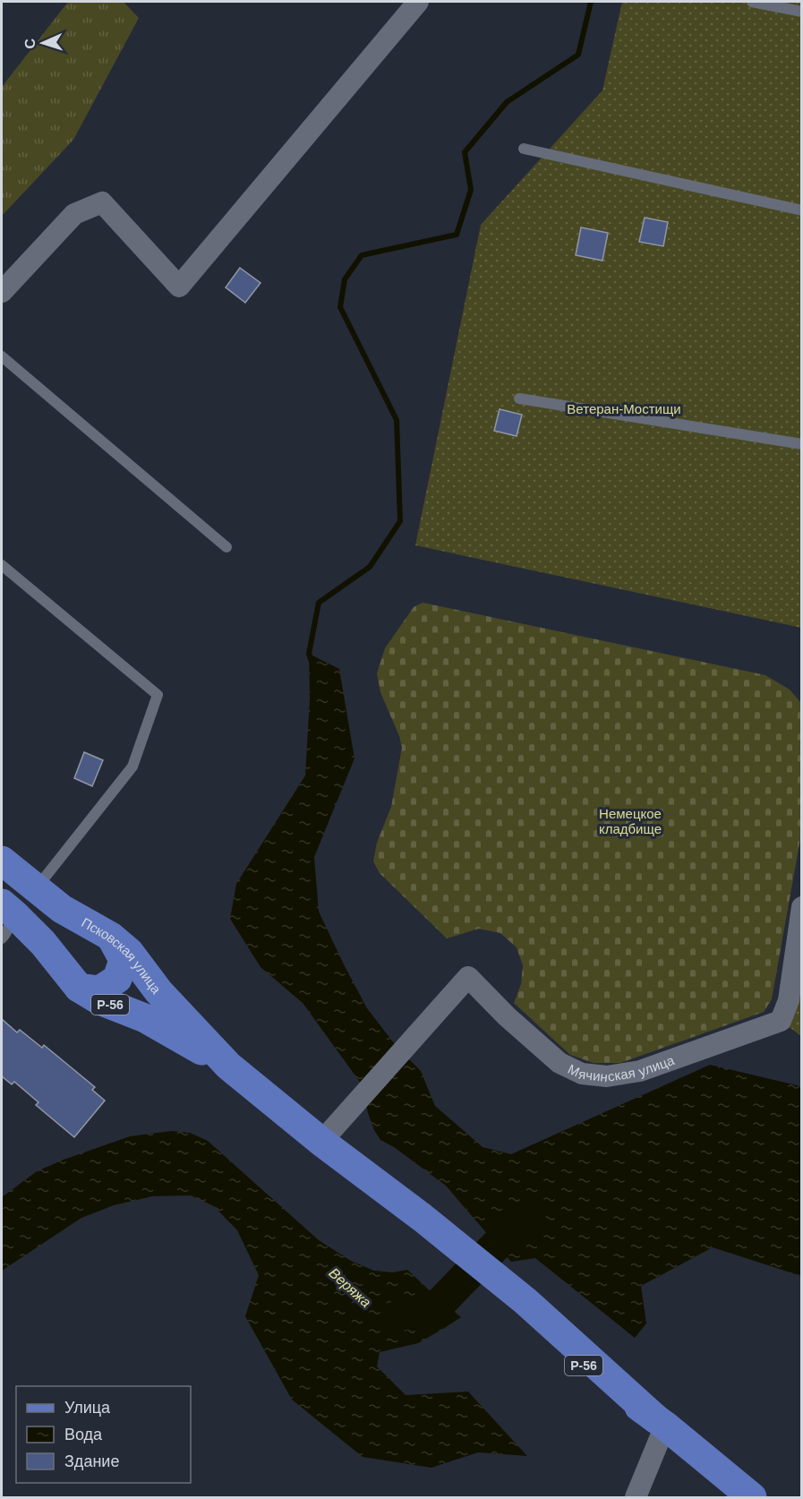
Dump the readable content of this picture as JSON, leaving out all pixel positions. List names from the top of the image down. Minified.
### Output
{"streets":{"main road":["Псковская улица","Р-56"],"street":["Мячинская улица"]},"crossings":[["Псковская улица","Р-56"],["Псковская улица","Мячинская улица"]],"water":["Веряжа"],"parks":["Ветеран-Мостищи","Немецкое кладбище"],"legend":["Улица","Вода","Здание"],"north":"left"}
